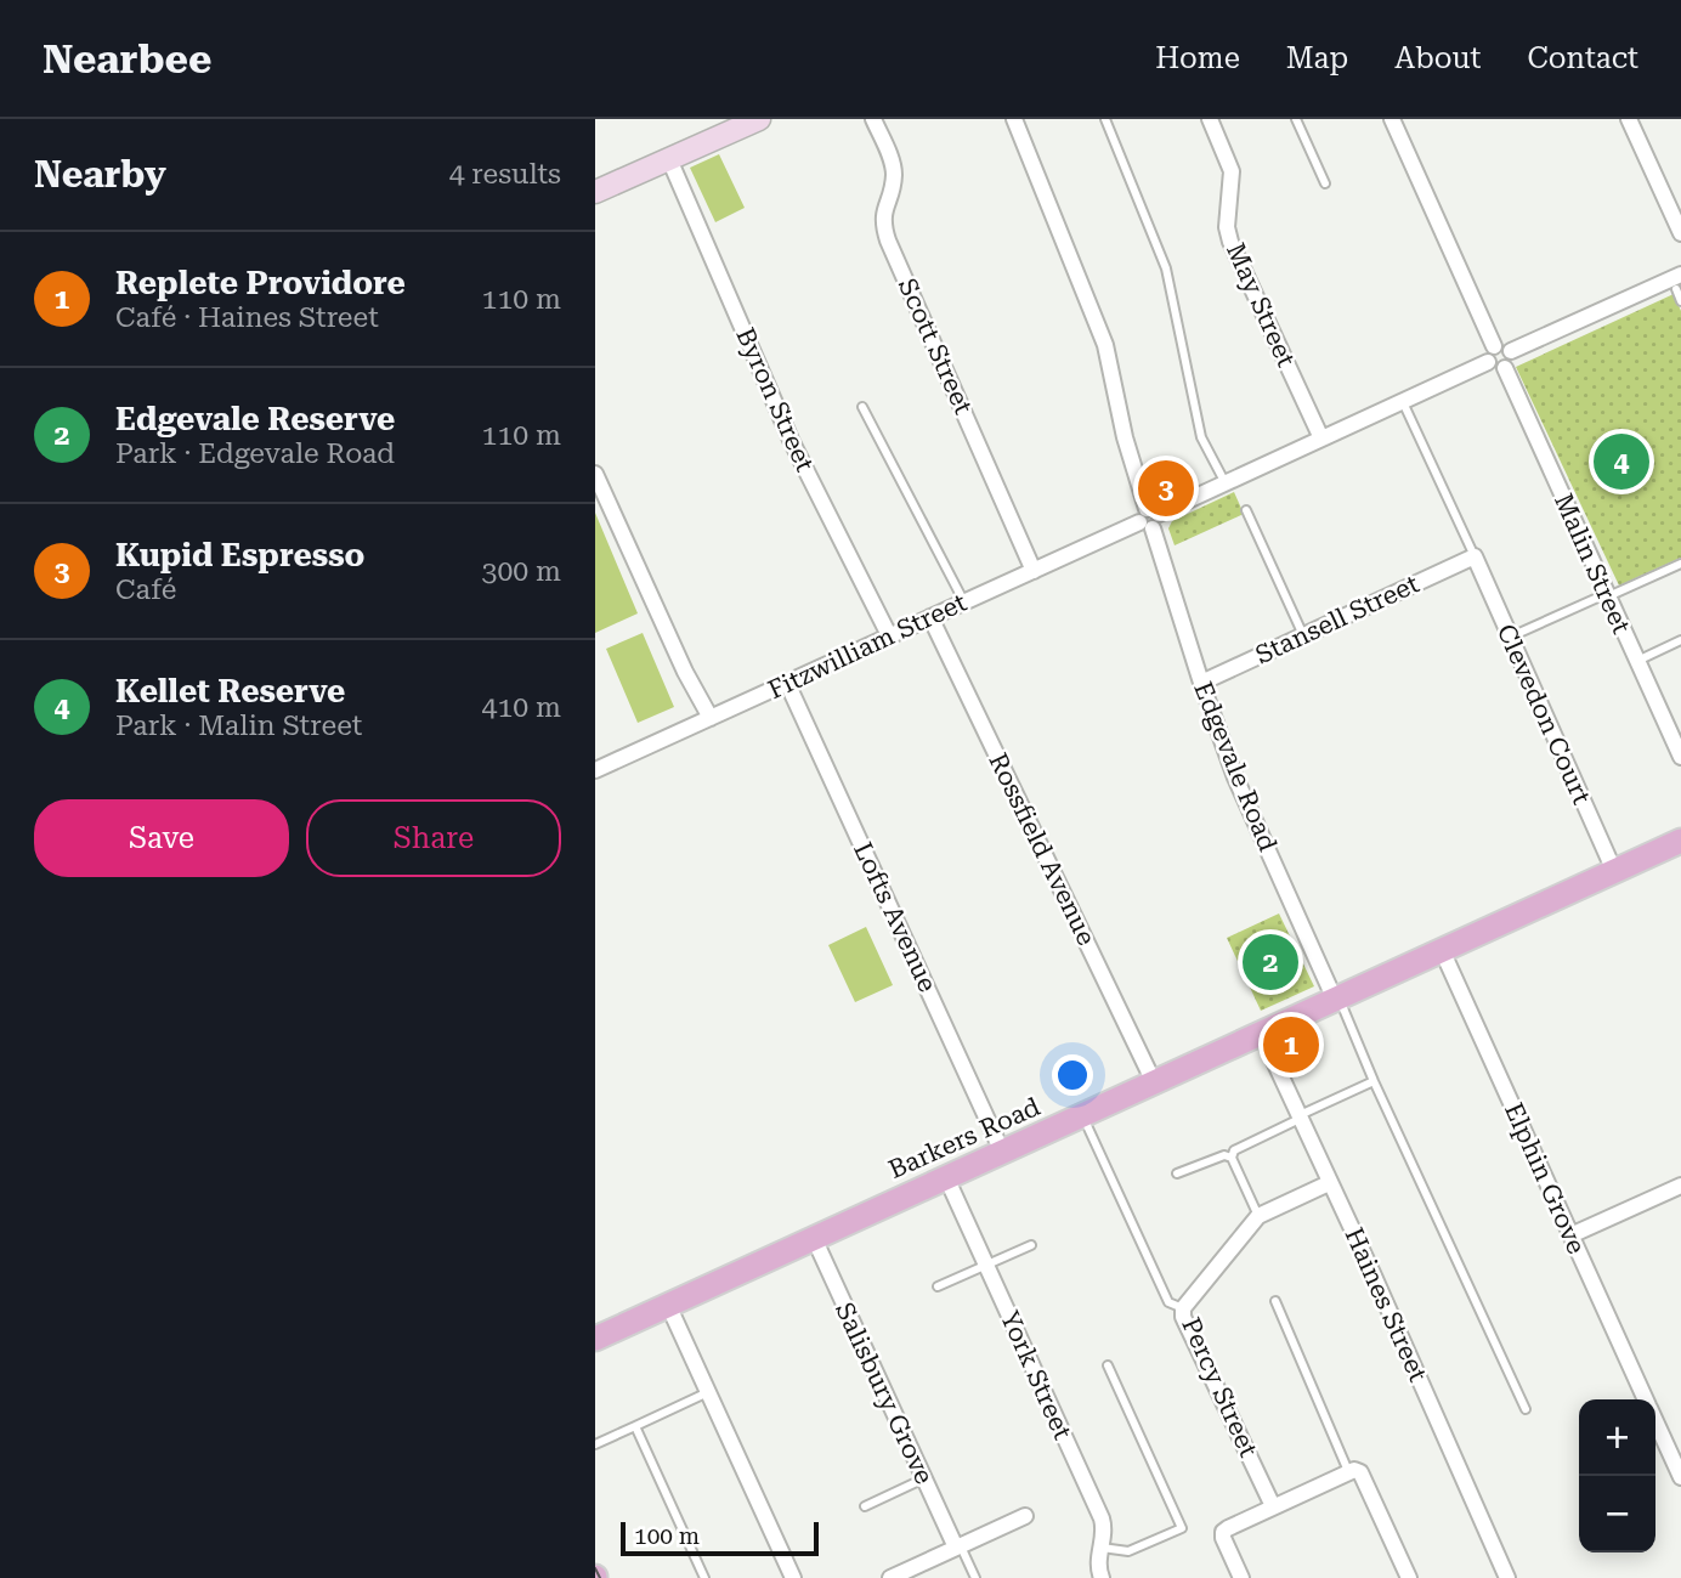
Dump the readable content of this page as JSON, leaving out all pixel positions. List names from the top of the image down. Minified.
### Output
{"streets":{"main road":["Barkers Road"],"street":["May Street","Scott Street","Byron Street","Malin Street","Stansell Street","Fitzwilliam Street","Clevedon Court","Edgevale Road","Rossfield Avenue","Lofts Avenue","Elphin Grove","Haines Street","York Street","Percy Street","Salisbury Grove"]},"crossings":[["May Street","Fitzwilliam Street"],["Scott Street","Fitzwilliam Street"],["Byron Street","Fitzwilliam Street"],["Malin Street","Fitzwilliam Street"],["Stansell Street","Clevedon Court"],["Stansell Street","Edgevale Road"],["Fitzwilliam Street","Edgevale Road"],["Fitzwilliam Street","Rossfield Avenue"],["Fitzwilliam Street","Lofts Avenue"],["Clevedon Court","Barkers Road"],["Edgevale Road","Barkers Road"],["Rossfield Avenue","Barkers Road"],["Lofts Avenue","Barkers Road"],["Barkers Road","Elphin Grove"],["Barkers Road","Haines Street"],["Barkers Road","York Street"],["Barkers Road","Salisbury Grove"],["Haines Street","Percy Street"]],"scale_bar":"100 m","page":{"header":"Nearbee","nav":["Home","Map","About","Contact"],"heading":["Nearby","4 results"],"list":[{"mark":"1","name":"Replete Providore","note":"Café · Haines Street","value":"110 m"},{"mark":"2","name":"Edgevale Reserve","note":"Park · Edgevale Road","value":"110 m"},{"mark":"3","name":"Kupid Espresso","note":"Café","value":"300 m"},{"mark":"4","name":"Kellet Reserve","note":"Park · Malin Street","value":"410 m"}],"pins":["4","3","2","1"],"buttons":["Save","Share"],"map_buttons":["+","−"],"scale":"100 m"}}
